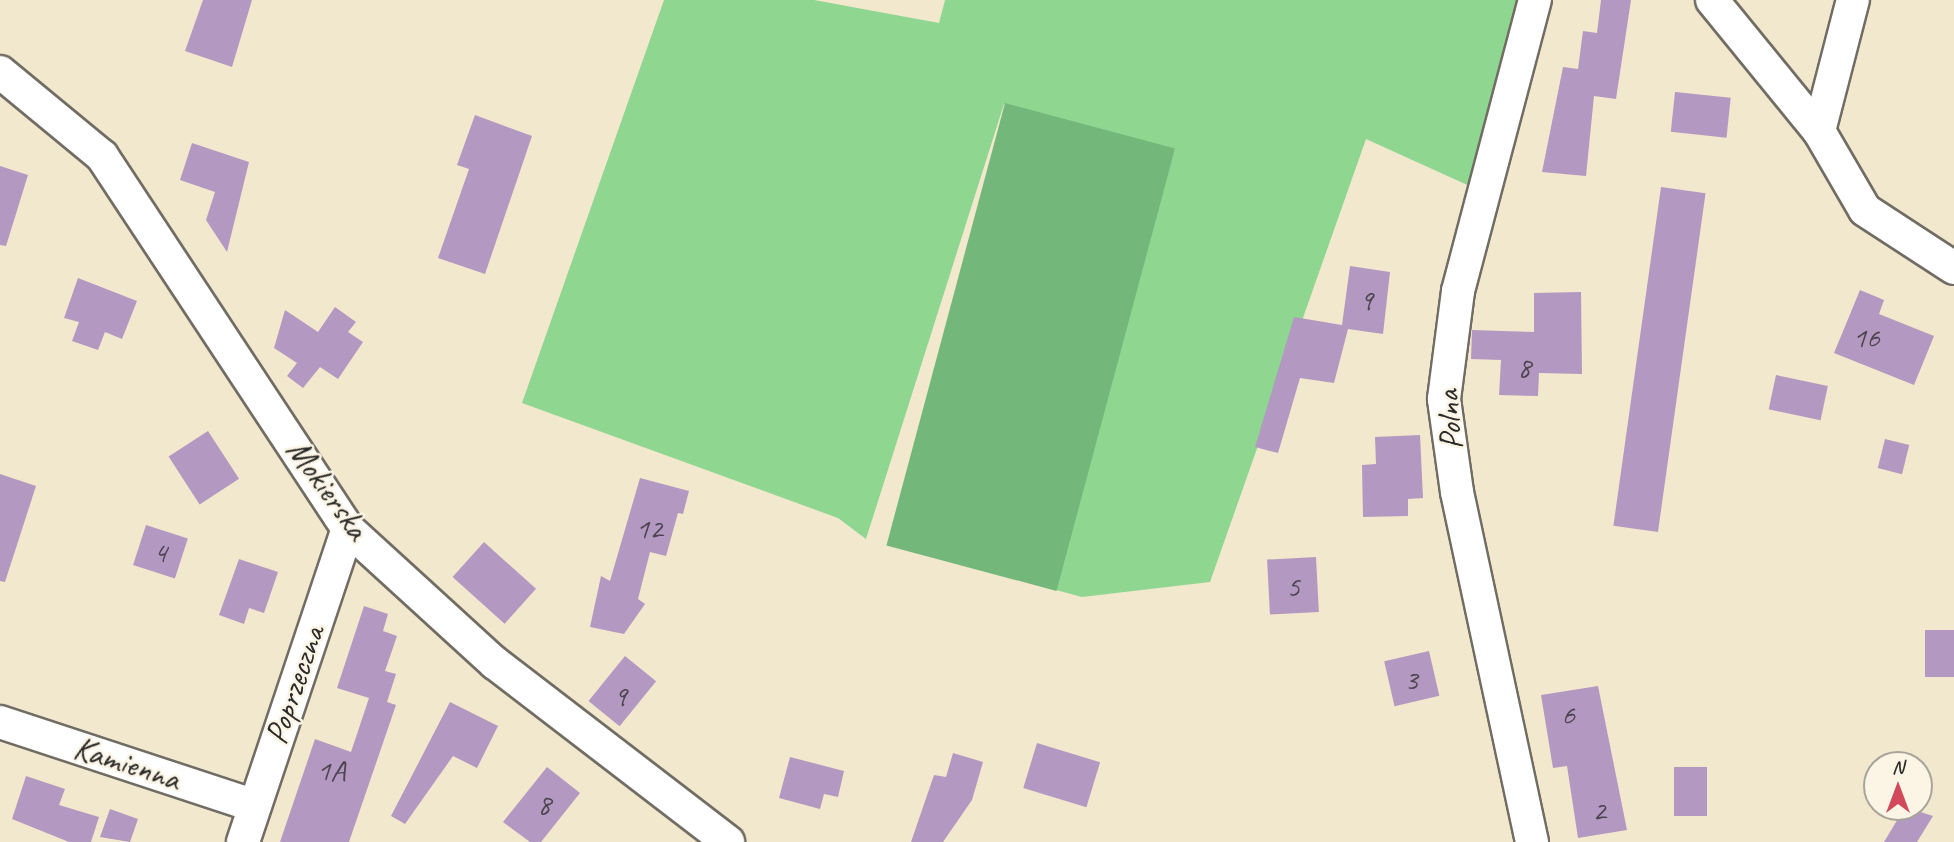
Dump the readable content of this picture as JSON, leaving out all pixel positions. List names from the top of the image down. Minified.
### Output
{"streets":{"street":["Polna","Mokierska","Poprzeczna","Kamienna"]},"crossings":[["Mokierska","Poprzeczna"],["Poprzeczna","Kamienna"]],"house_numbers":["9","16","8","12","4","5","3","9","6","1A","8","2"],"north":"top"}
